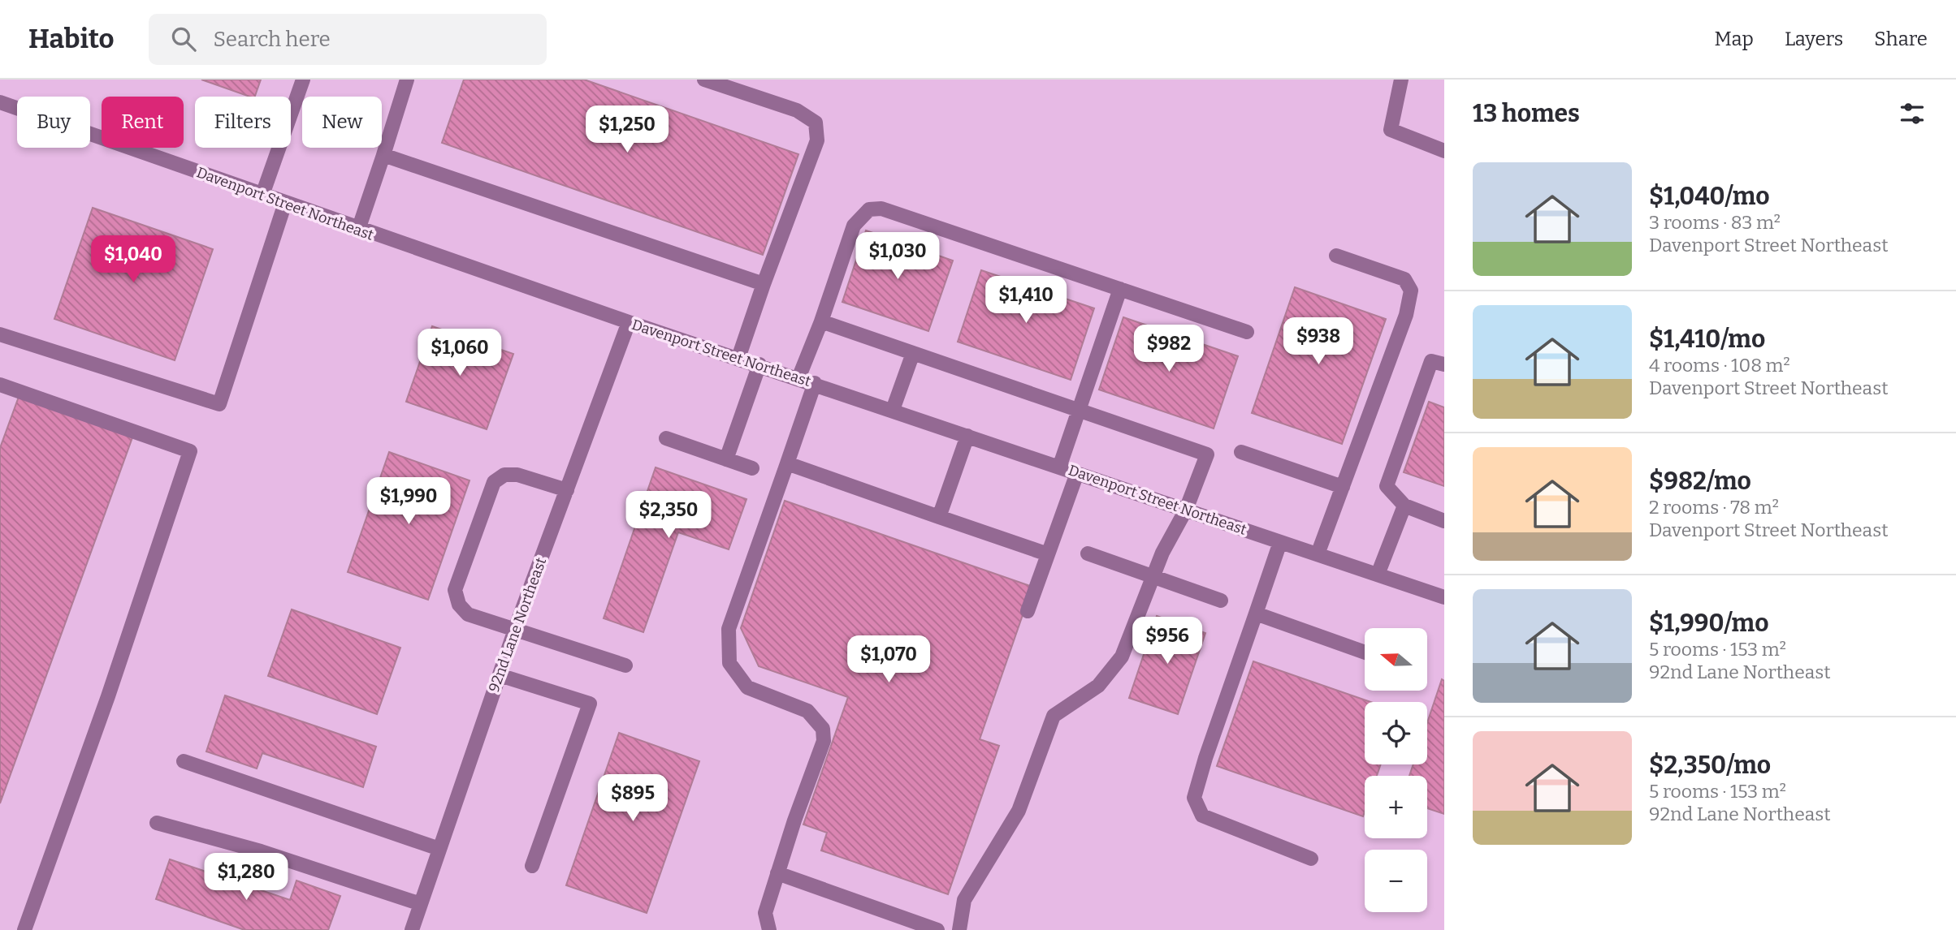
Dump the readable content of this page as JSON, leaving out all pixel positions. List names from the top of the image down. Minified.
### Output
{"streets":{"street":["Davenport Street Northeast","92nd Lane Northeast"]},"crossings":[["Davenport Street Northeast","92nd Lane Northeast"]],"north":"left","page":{"header":"Habito","search":"Search here","nav":["Map","Layers","Share"],"heading":"13 homes","chip":["Buy","Rent","Filters","New"],"price":["$1,250","$1,030","$1,040","$1,410","$938","$982","$1,060","$1,990","$2,350","$956","$1,070","$895","$1,280"],"list":[{"name":"$1,040/mo","note":"3 rooms · 83 m² · Davenport Street Northeast"},{"name":"$1,410/mo","note":"4 rooms · 108 m² · Davenport Street Northeast"},{"name":"$982/mo","note":"2 rooms · 78 m² · Davenport Street Northeast"},{"name":"$1,990/mo","note":"5 rooms · 153 m² · 92nd Lane Northeast"},{"name":"$2,350/mo","note":"5 rooms · 153 m² · 92nd Lane Northeast"}],"map_buttons":["+","−"]}}
